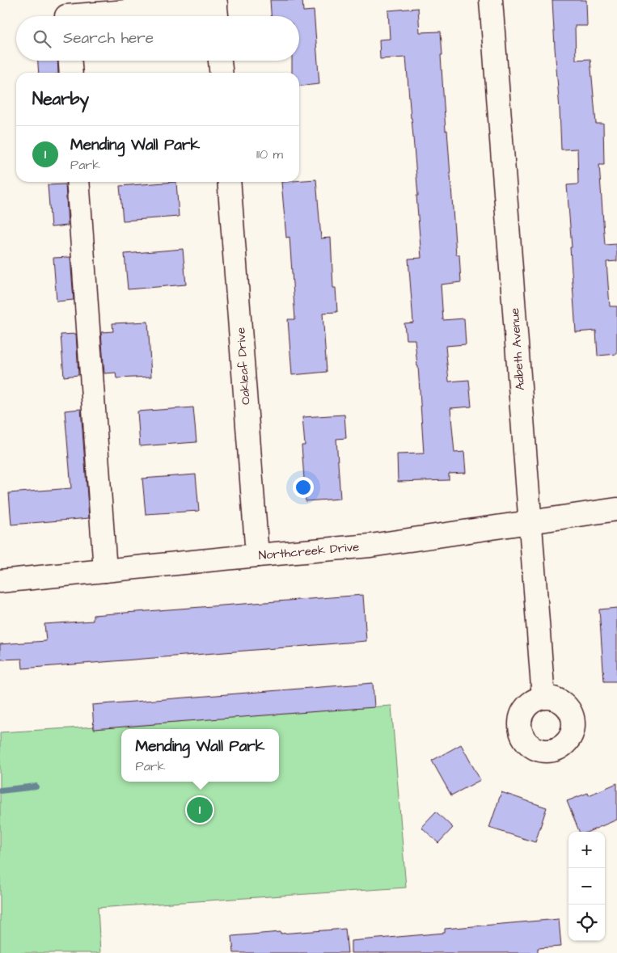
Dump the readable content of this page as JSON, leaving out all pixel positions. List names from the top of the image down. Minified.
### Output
{"streets":{"street":["Adbeth Avenue","Oakleaf Drive","Northcreek Drive"]},"crossings":[["Adbeth Avenue","Northcreek Drive"],["Oakleaf Drive","Northcreek Drive"]],"page":{"search":"Search here","heading":"Nearby","list":[{"mark":"1","name":"Mending Wall Park","note":"Park","value":"110 m"}],"popup":["Mending Wall Park","Park"],"pins":"1","map_buttons":["+","−"]}}
